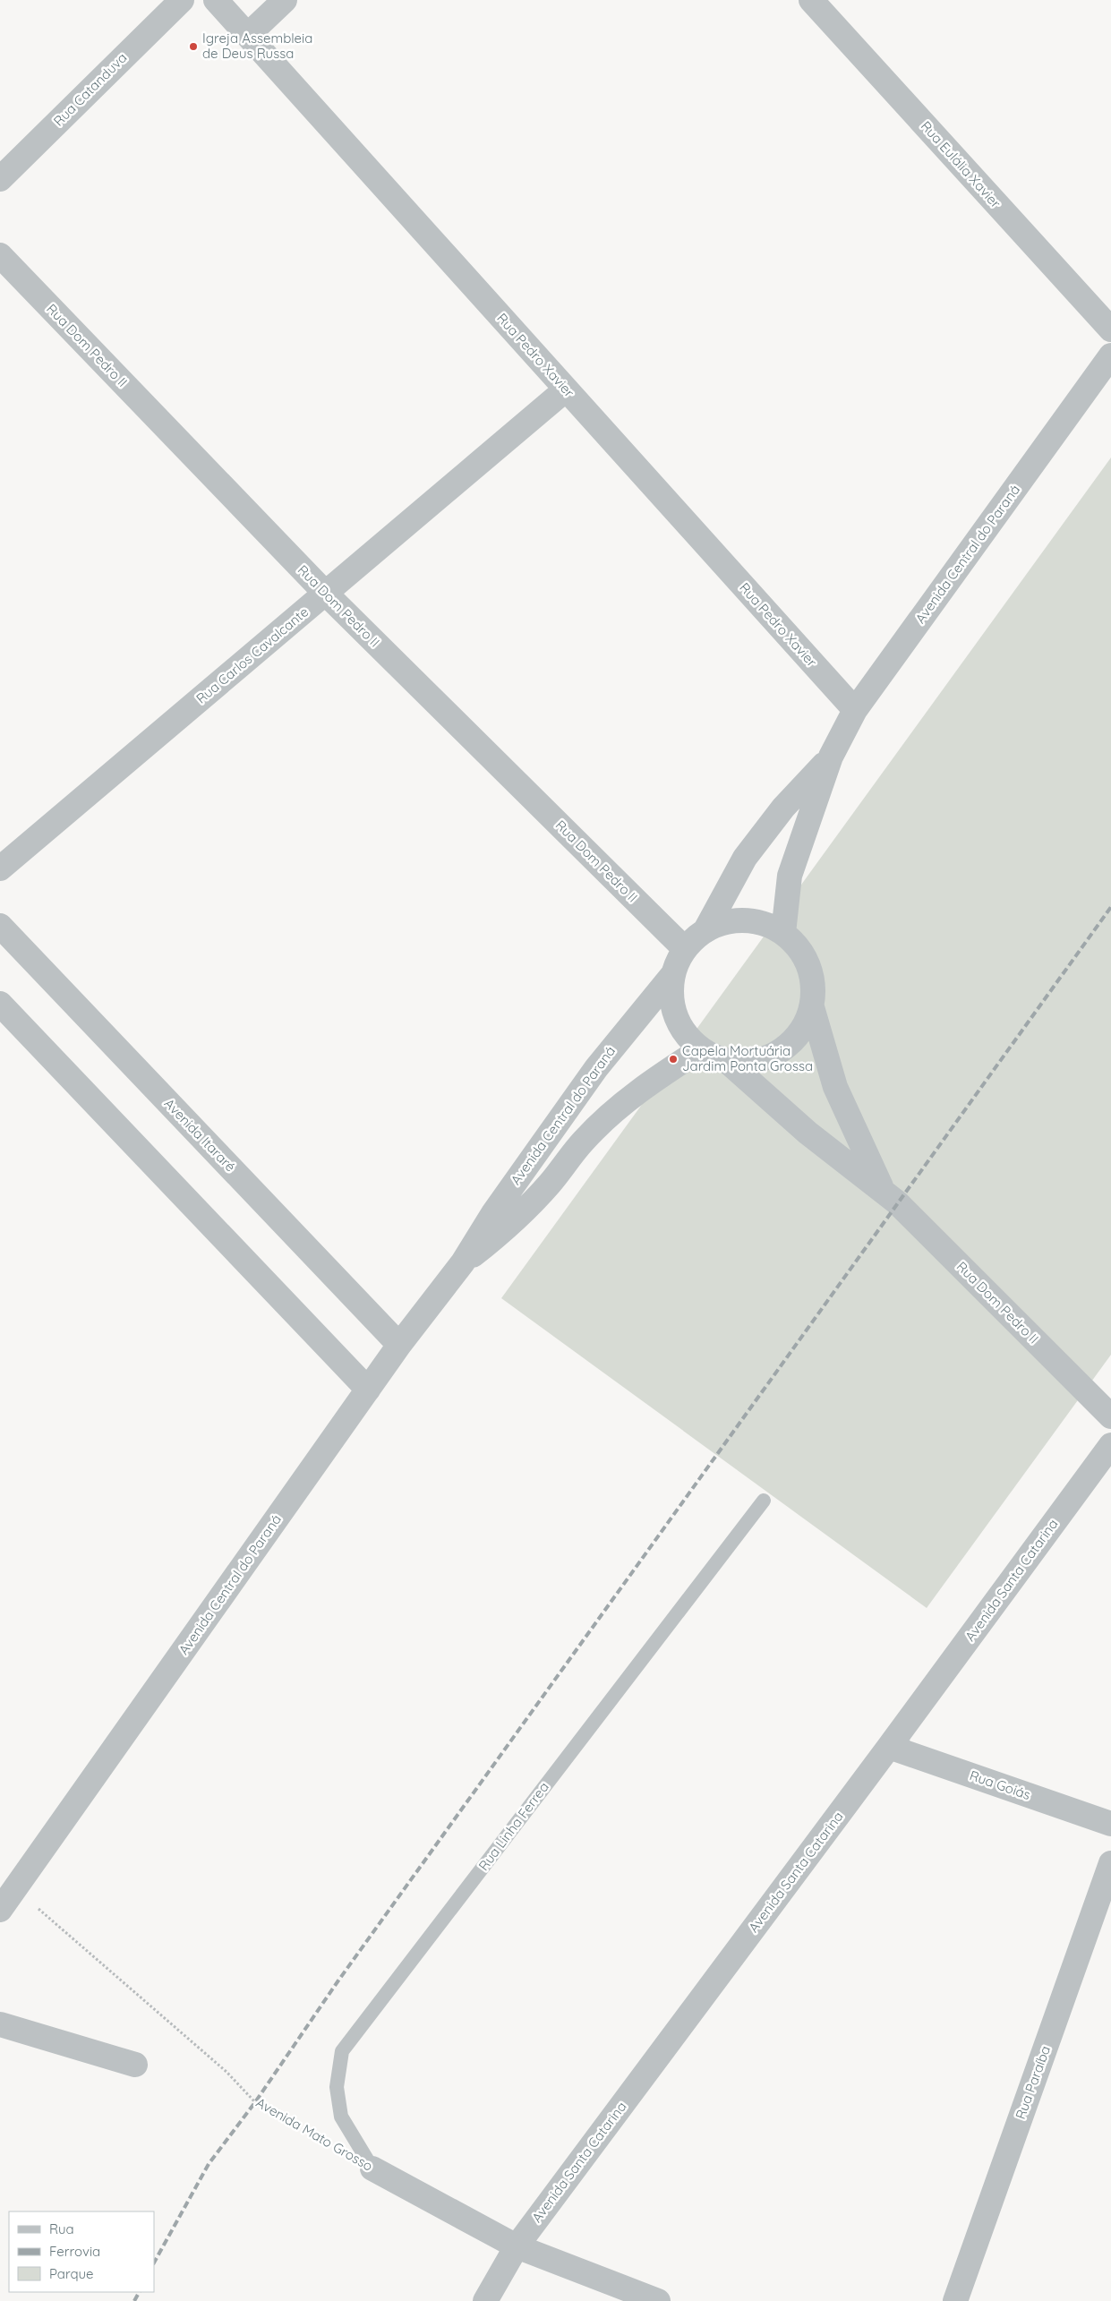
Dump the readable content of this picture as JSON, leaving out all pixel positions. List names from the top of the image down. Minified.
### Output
{"streets":{"street":["Rua Catanduva","Rua Eulália Xavier","Rua Dom Pedro II","Rua Pedro Xavier","Avenida Central do Paraná","Rua Carlos Cavalcante","Avenida Itararé","Avenida Santa Catarina","Rua Goiás","Rua Paraíba","Avenida Mato Grosso"],"lane":["Rua Linha Ferrea"]},"crossings":[["Rua Dom Pedro II","Avenida Central do Paraná"],["Rua Dom Pedro II","Rua Carlos Cavalcante"],["Rua Pedro Xavier","Avenida Central do Paraná"],["Rua Pedro Xavier","Rua Carlos Cavalcante"],["Avenida Central do Paraná","Avenida Itararé"],["Avenida Central do Paraná","Avenida Mato Grosso"],["Avenida Santa Catarina","Rua Goiás"],["Avenida Santa Catarina","Avenida Mato Grosso"],["Rua Linha Ferrea","Avenida Mato Grosso"]],"places":["Igreja Assembleia de Deus Russa","Capela Mortuária Jardim Ponta Grossa"],"legend":["Rua","Ferrovia","Parque"]}
